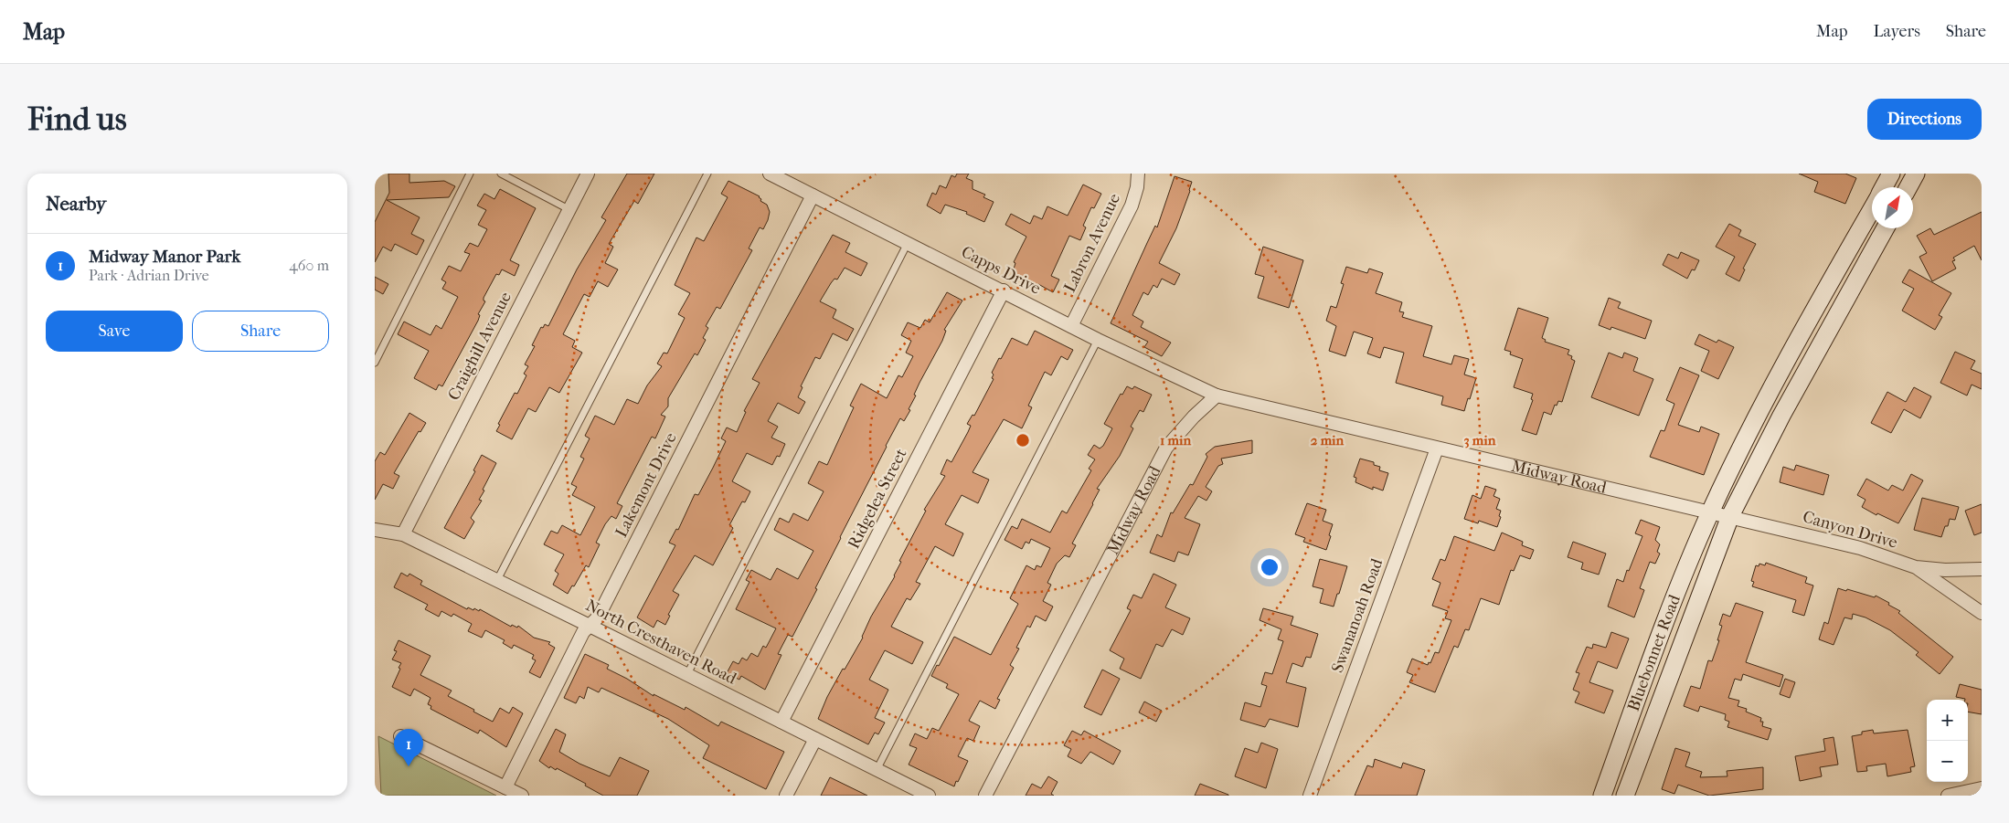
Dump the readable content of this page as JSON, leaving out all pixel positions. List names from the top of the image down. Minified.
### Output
{"streets":{"main road":["Bluebonnet Road"],"street":["Labron Avenue","Capps Drive","Craighill Avenue","Midway Road","Lakemont Drive","Ridgelea Street","Canyon Drive","Swananoah Road","North Cresthaven Road"]},"crossings":[["Labron Avenue","Capps Drive"],["Capps Drive","Midway Road"],["Capps Drive","Lakemont Drive"],["Capps Drive","Ridgelea Street"],["Craighill Avenue","North Cresthaven Road"],["Midway Road","Canyon Drive"],["Midway Road","Swananoah Road"],["Midway Road","Bluebonnet Road"],["Lakemont Drive","North Cresthaven Road"],["Ridgelea Street","North Cresthaven Road"],["Canyon Drive","Bluebonnet Road"]],"north":"top right","page":{"header":"Map","nav":["Map","Layers","Share"],"buttons":["Directions",["Save","Share"]],"title":"Find us","heading":"Nearby","list":[{"mark":"1","name":"Midway Manor Park","note":"Park · Adrian Drive","value":"460 m"}],"map_buttons":["+","−"],"pins":"1"},"rings":["1 min","2 min","3 min"]}
